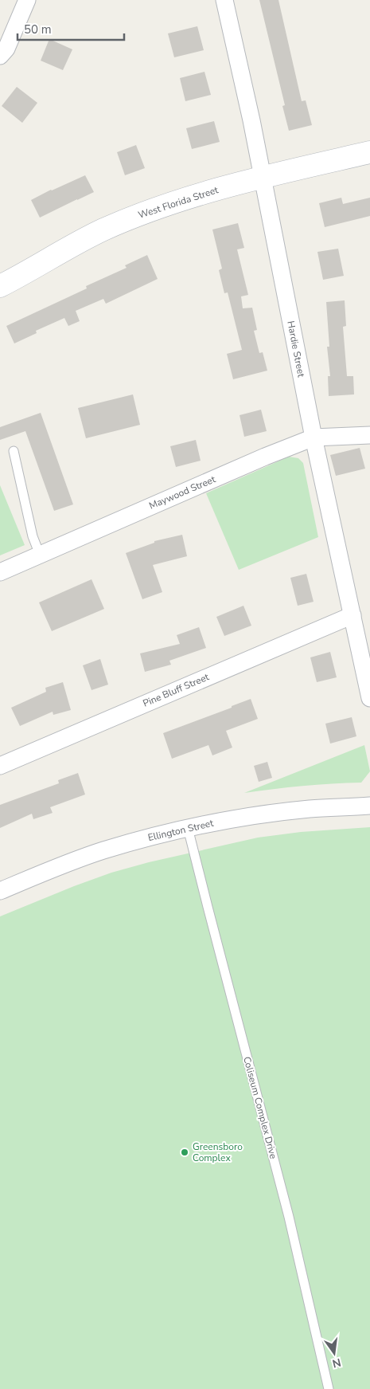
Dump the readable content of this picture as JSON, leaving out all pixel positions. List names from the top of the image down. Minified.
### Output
{"streets":{"main road":["West Florida Street"],"street":["Hardie Street","Maywood Street","Pine Bluff Street","Ellington Street"],"lane":["Coliseum Complex Drive"]},"crossings":[["West Florida Street","Hardie Street"],["Hardie Street","Maywood Street"],["Hardie Street","Pine Bluff Street"],["Ellington Street","Coliseum Complex Drive"]],"places":["Greensboro Complex"],"scale_bar":"50 m","north":"bottom"}
